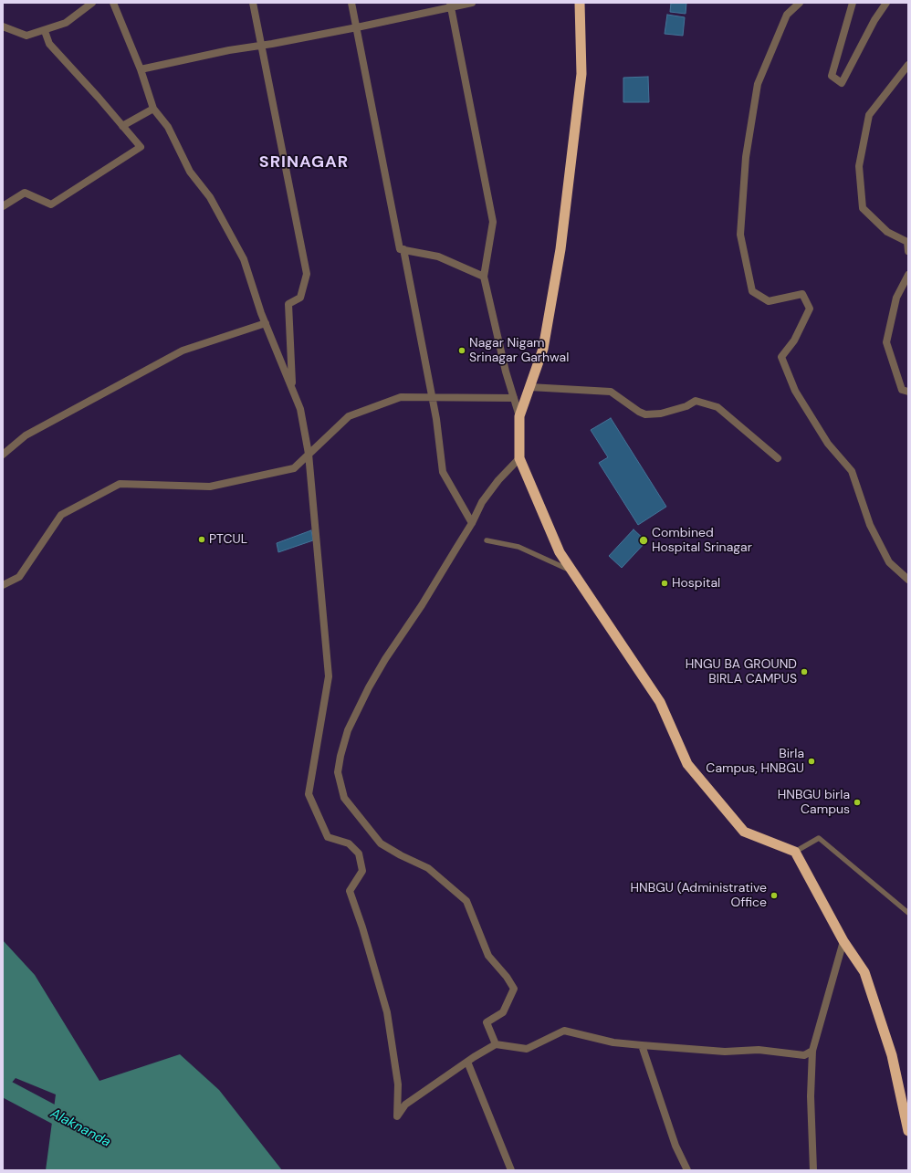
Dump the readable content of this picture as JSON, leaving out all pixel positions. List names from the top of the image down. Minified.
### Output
{"districts":["SRINAGAR"],"water":["Alaknanda"],"places":["Nagar Nigam Srinagar Garhwal","PTCUL","Combined Hospital Srinagar","Hospital","HNGU BA GROUND BIRLA CAMPUS","Birla Campus, HNBGU","HNBGU birla Campus","HNBGU (Administrative Office"]}
